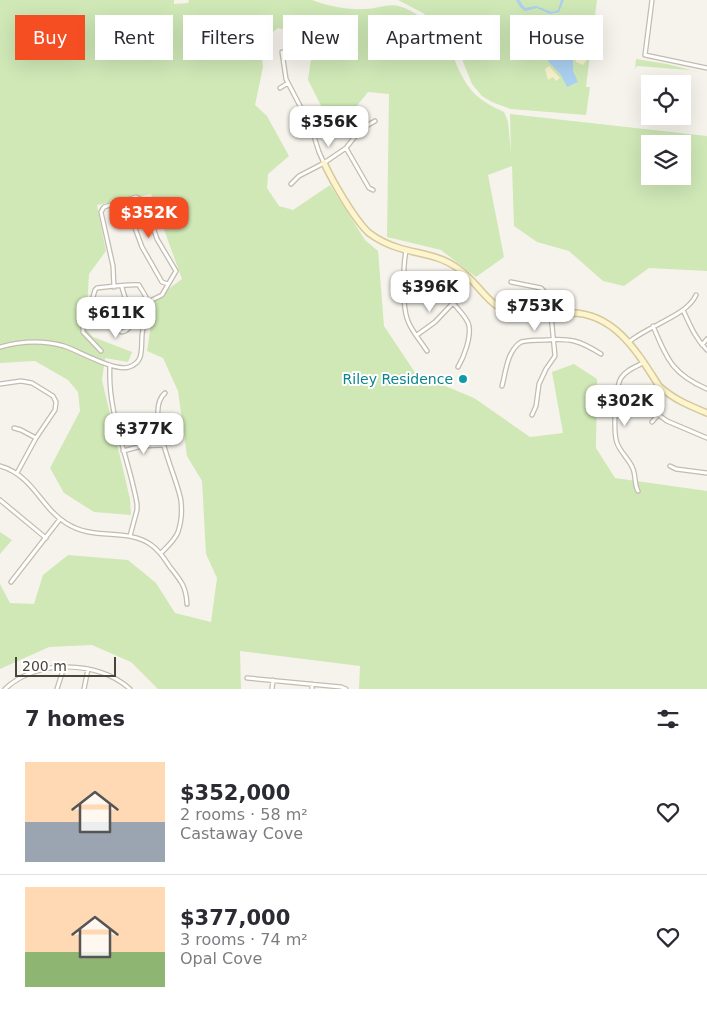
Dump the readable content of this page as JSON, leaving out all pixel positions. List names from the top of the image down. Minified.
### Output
{"places":["Riley Residence"],"scale_bar":"200 m","page":{"chip":["Buy","Rent","Filters","New","Apartment","House"],"price":["$356K","$352K","$396K","$753K","$611K","$302K","$377K"],"scale":"200 m","heading":"7 homes","list":[{"name":"$352,000","note":"2 rooms · 58 m² · Castaway Cove"},{"name":"$377,000","note":"3 rooms · 74 m² · Opal Cove"}]}}
